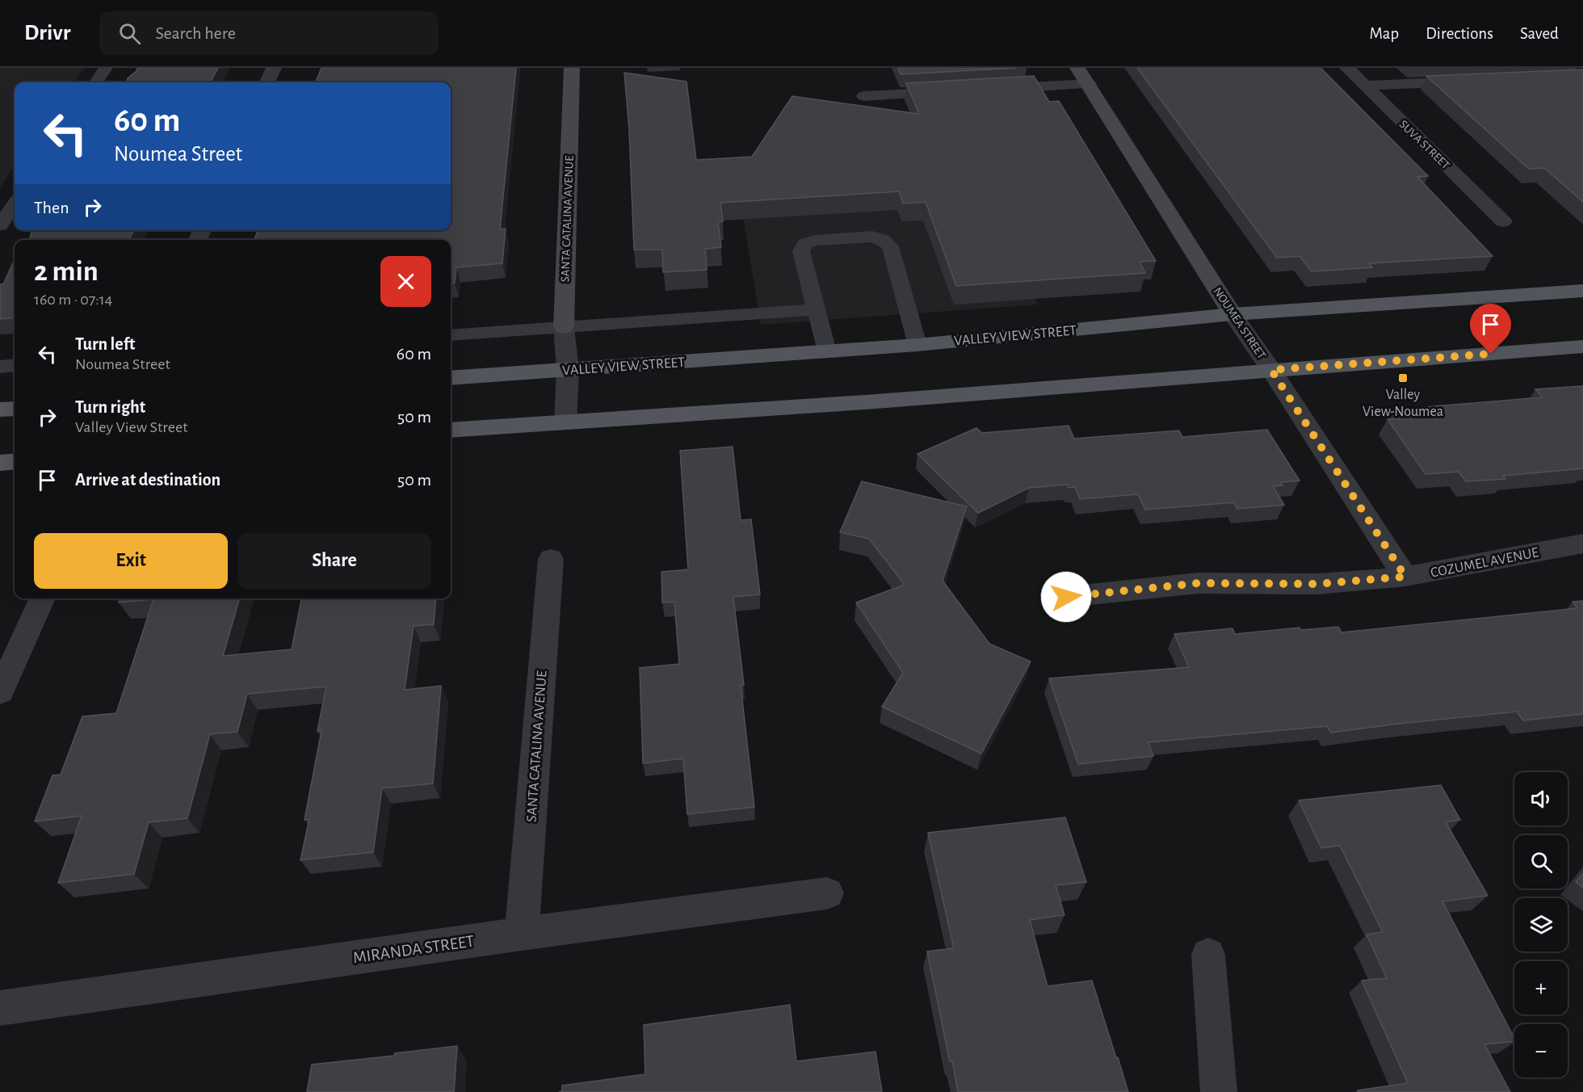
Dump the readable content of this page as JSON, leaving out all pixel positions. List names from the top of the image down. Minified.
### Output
{"streets":{"main road":["VALLEY VIEW STREET"],"street":["SUVA STREET","SANTA CATALINA AVENUE","NOUMEA STREET","COZUMEL AVENUE","MIRANDA STREET"]},"crossings":[["SANTA CATALINA AVENUE","VALLEY VIEW STREET"],["SANTA CATALINA AVENUE","MIRANDA STREET"],["NOUMEA STREET","VALLEY VIEW STREET"],["NOUMEA STREET","COZUMEL AVENUE"]],"places":{"transit":["Valley View-Noumea"]},"page":{"header":"Drivr","search":"Search here","nav":["Map","Directions","Saved"],"turn":["60 m","Noumea Street"],"then":"Then","heading":["2 min","160 m · 07:14"],"list":[{"name":"Turn left","note":"Noumea Street","value":"60 m"},{"name":"Turn right","note":"Valley View Street","value":"50 m"},{"name":"Arrive at destination","value":"50 m"}],"buttons":["Exit","Share"],"map_buttons":["+","−"]}}
